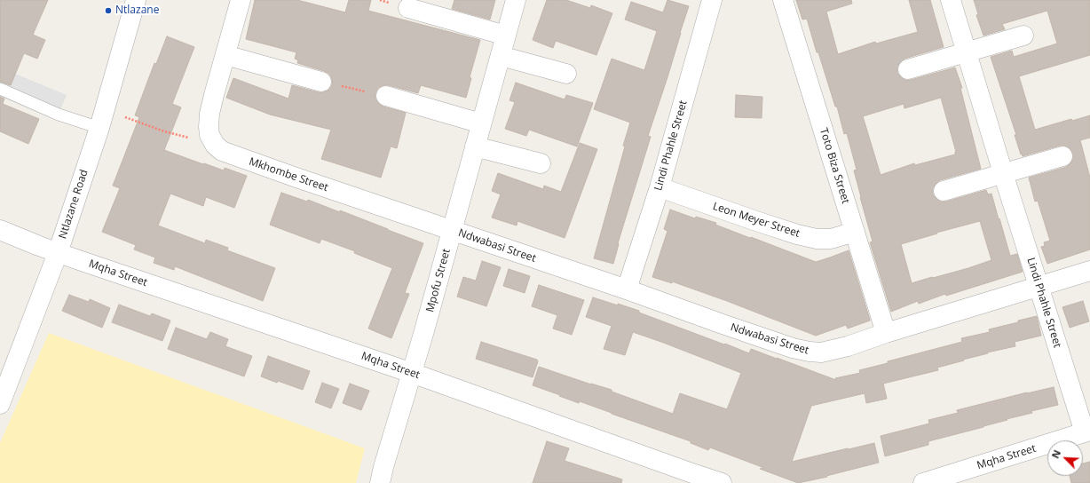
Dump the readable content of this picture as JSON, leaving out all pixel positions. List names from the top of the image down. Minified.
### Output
{"streets":{"street":["Lindi Phahle Street","Toto Biza Street","Mkhombe Street","Ntlazane Road","Leon Meyer Street","Ndwabasi Street","Mqha Street","Mpofu Street"]},"crossings":[["Lindi Phahle Street","Leon Meyer Street"],["Lindi Phahle Street","Ndwabasi Street"],["Lindi Phahle Street","Mqha Street"],["Toto Biza Street","Leon Meyer Street"],["Toto Biza Street","Ndwabasi Street"],["Mkhombe Street","Ndwabasi Street"],["Mkhombe Street","Mpofu Street"],["Ntlazane Road","Mqha Street"],["Ndwabasi Street","Mpofu Street"],["Mqha Street","Mpofu Street"]],"places":["Ntlazane"],"north":"top left"}
